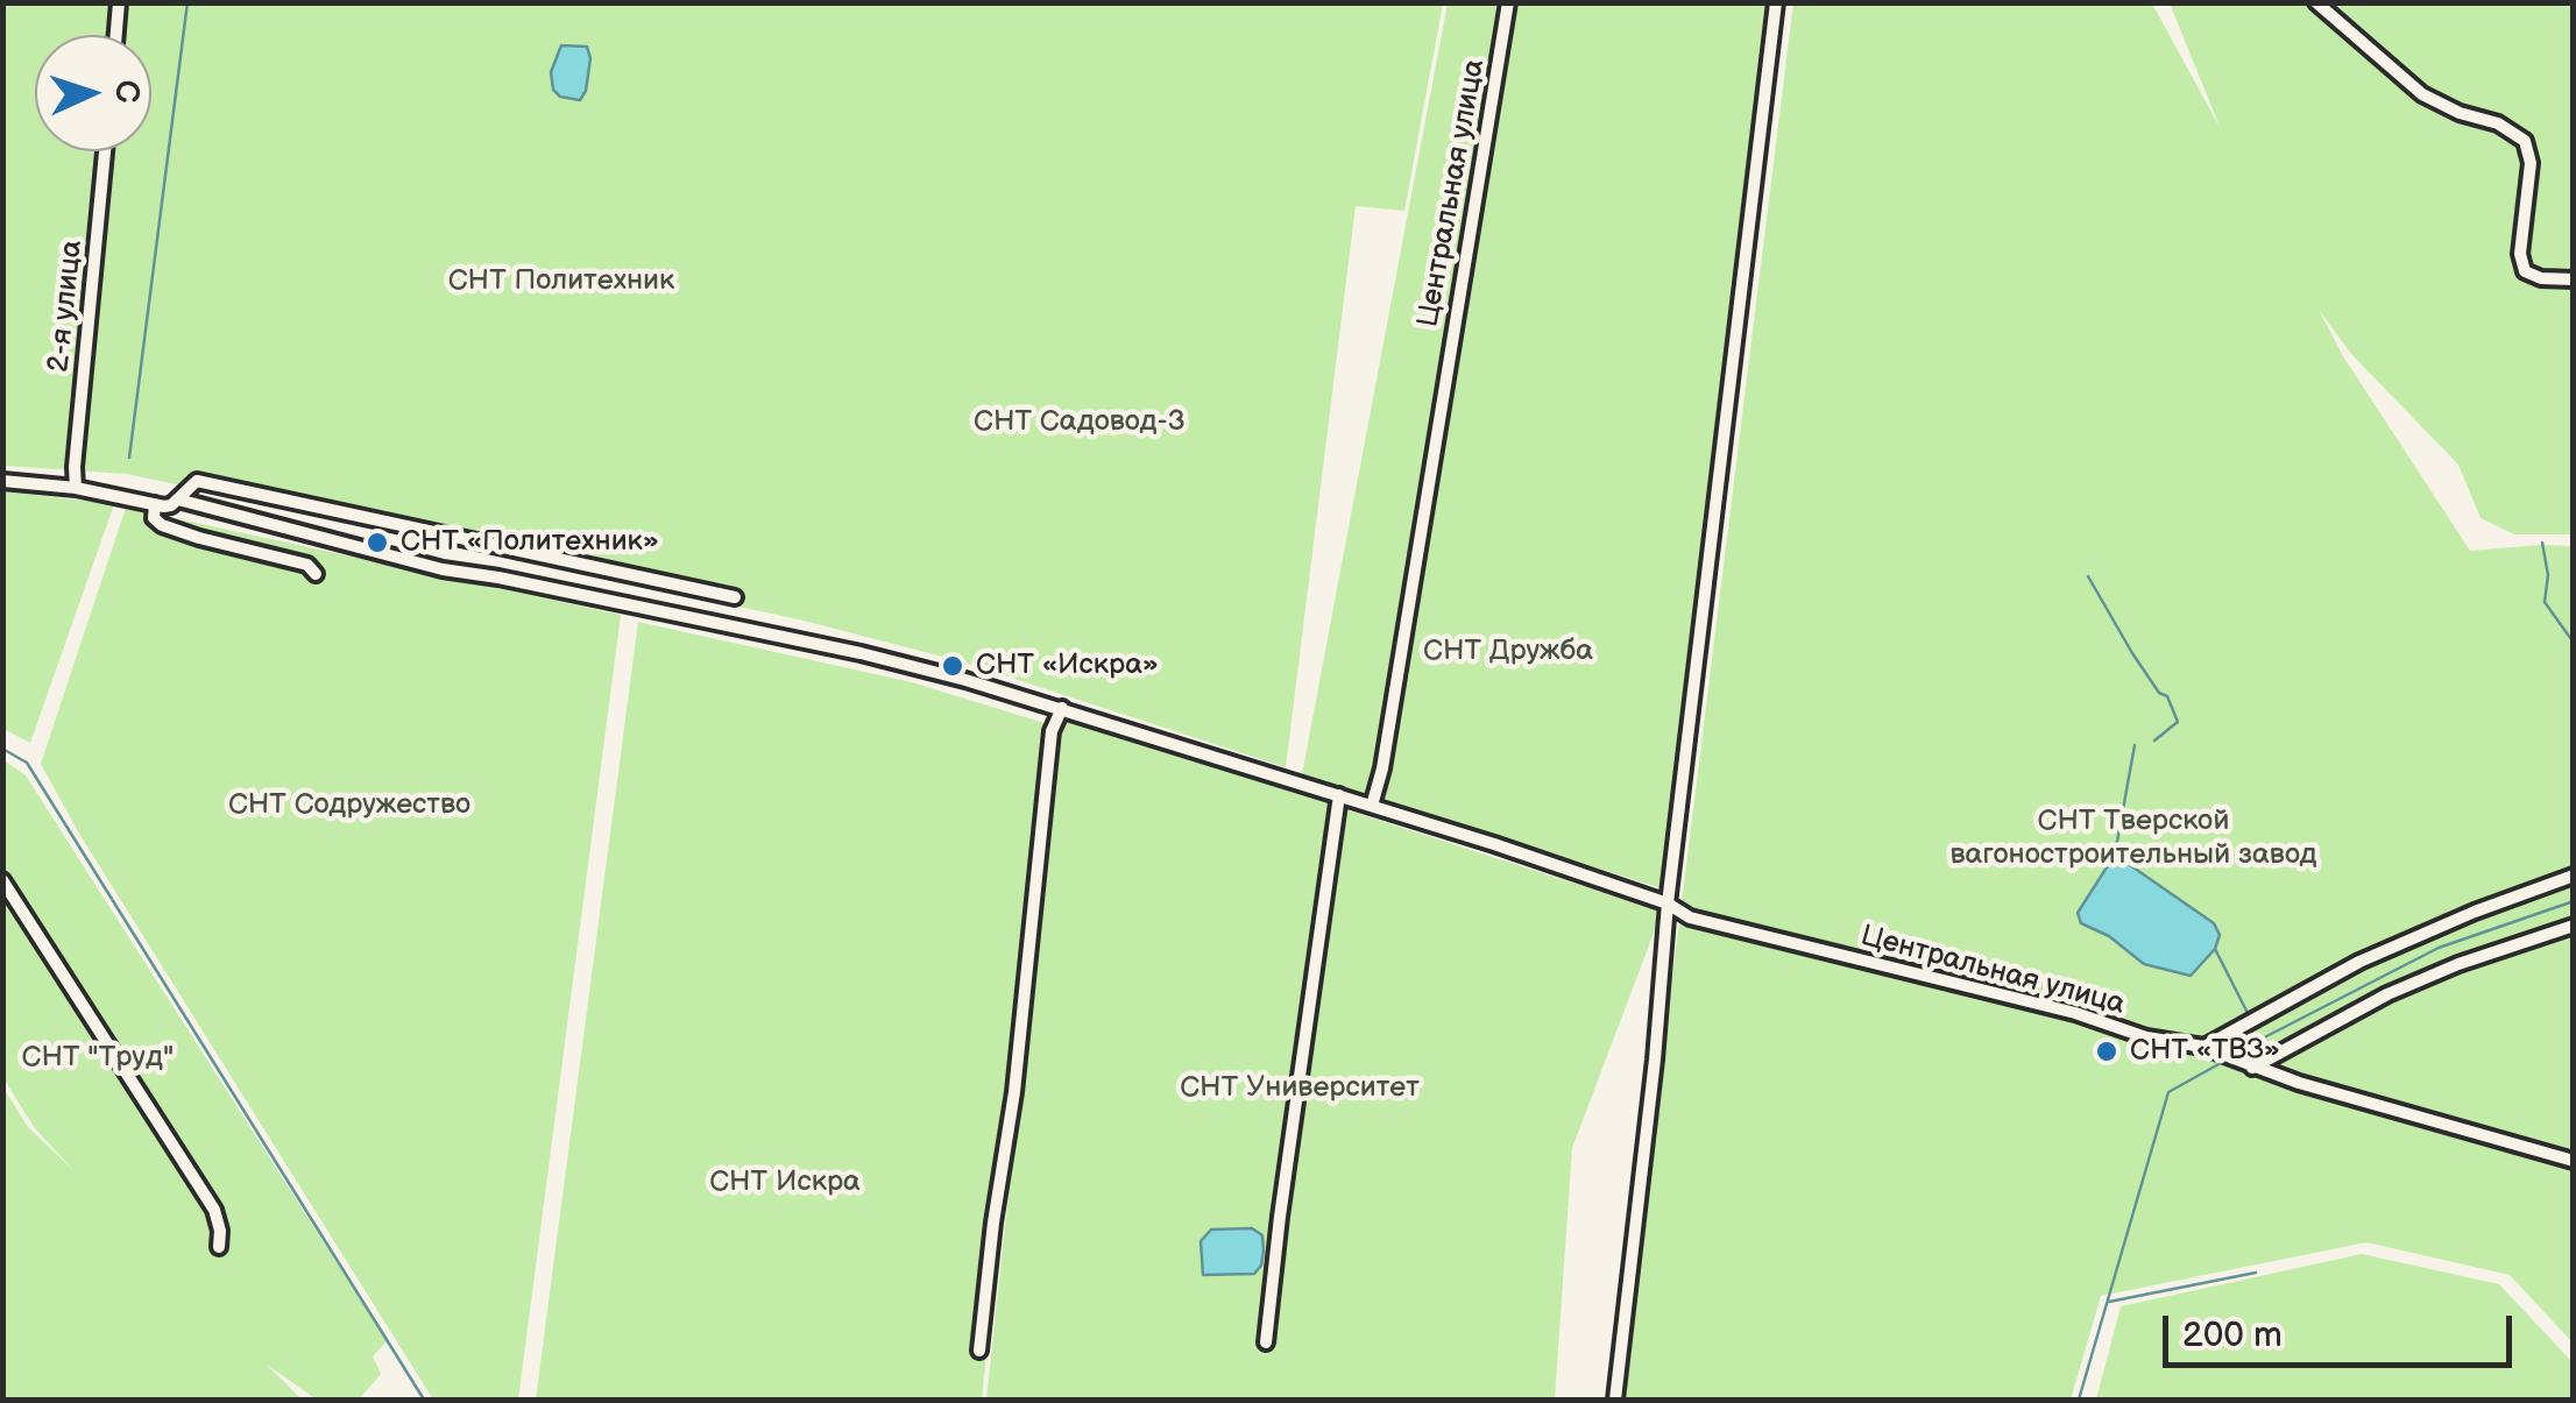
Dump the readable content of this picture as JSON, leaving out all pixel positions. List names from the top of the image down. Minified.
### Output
{"streets":{"street":["Центральная улица","2-я улица"]},"parks":["СНТ Политехник","СНТ Садовод-3","СНТ Дружба","СНТ Содружество","СНТ Тверской вагоностроительный завод","СНТ \"Труд\"","СНТ Университет","СНТ Искра"],"places":["СНТ «Политехник»","СНТ «Искра»","СНТ «ТВЗ»"],"scale_bar":"200 m","north":"right"}
